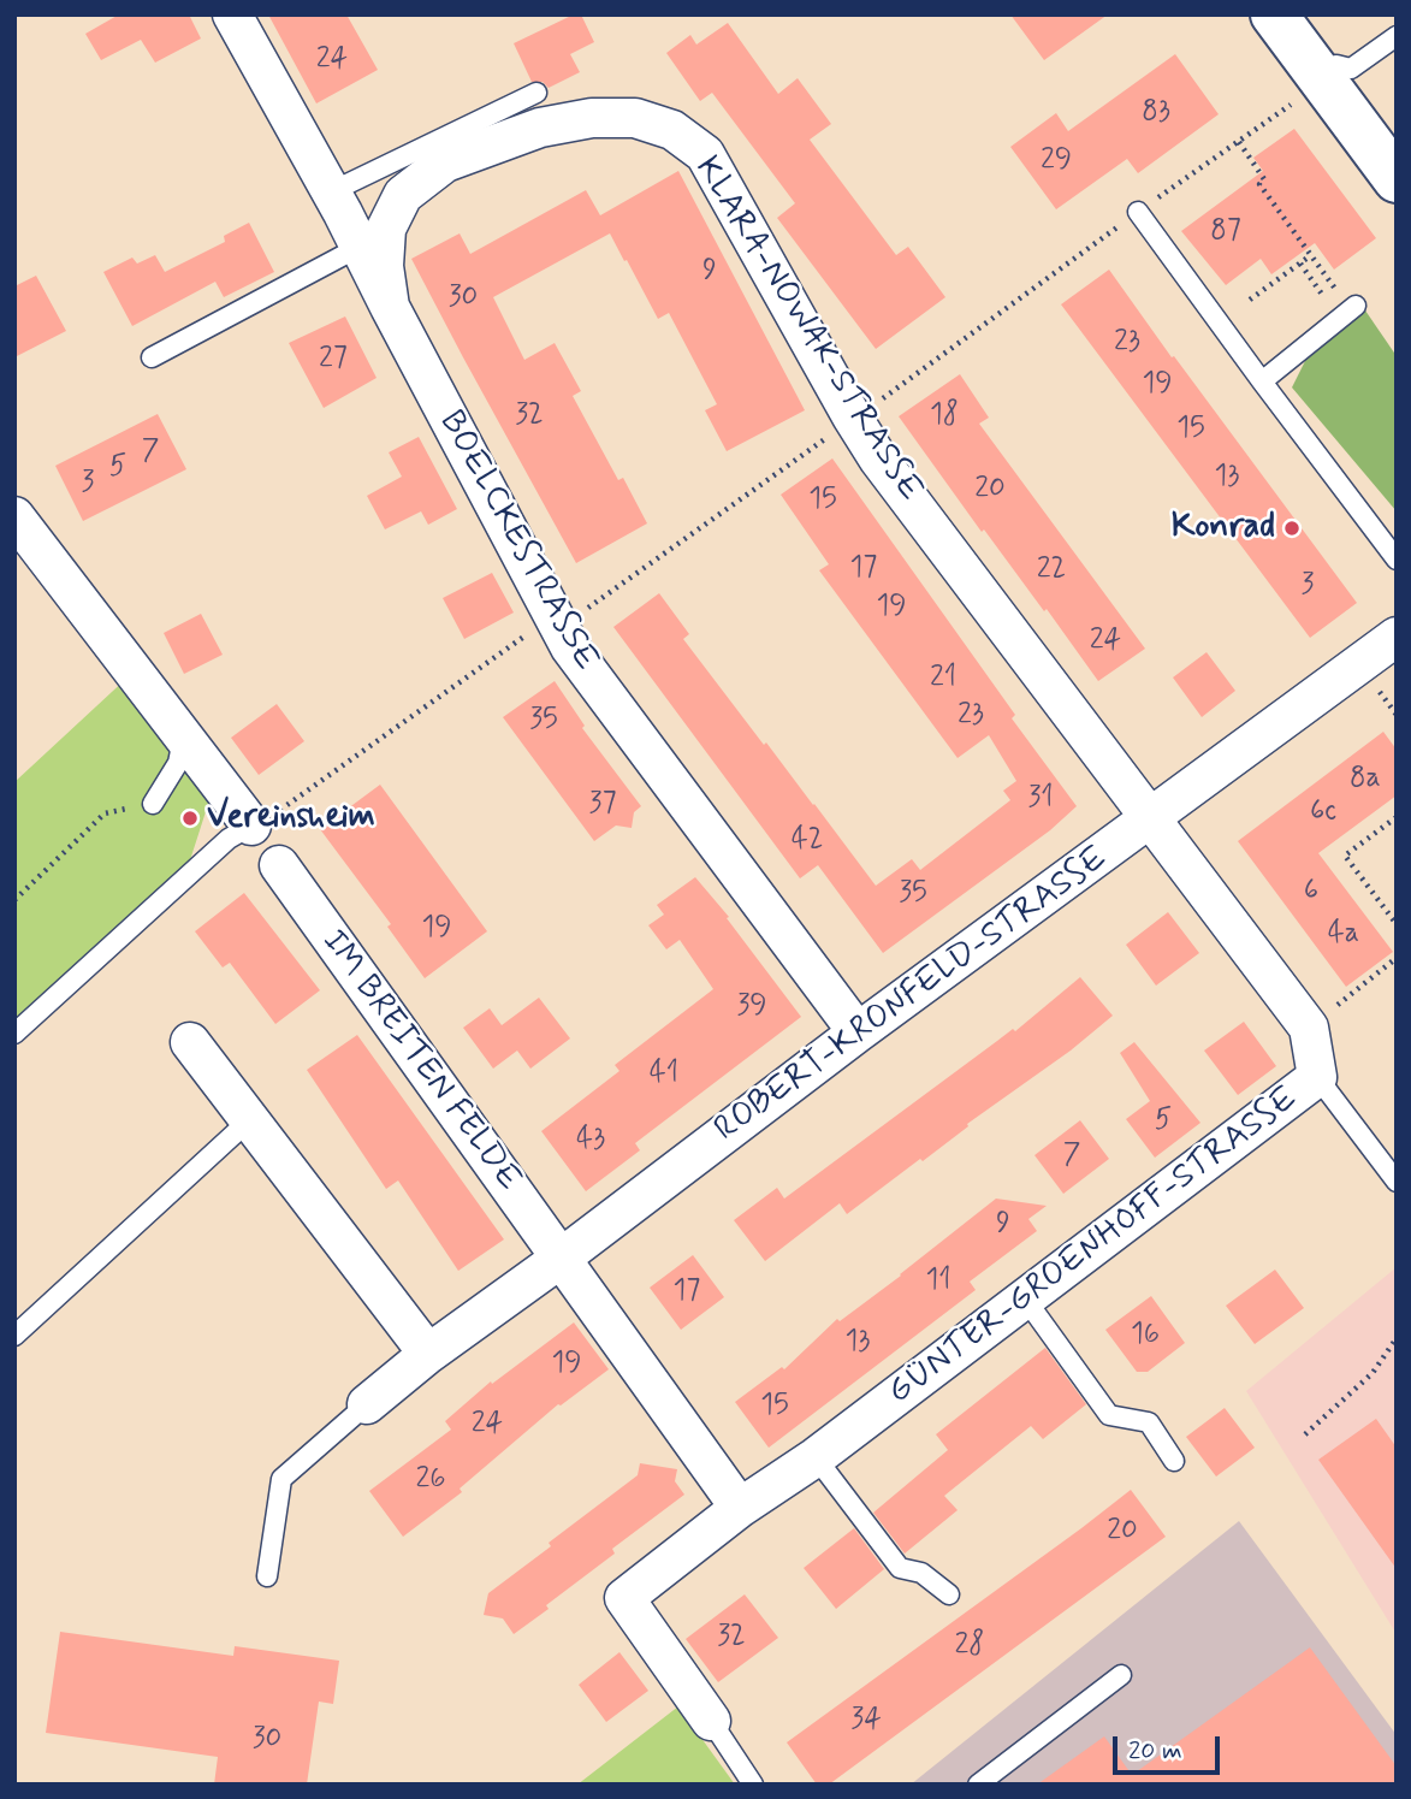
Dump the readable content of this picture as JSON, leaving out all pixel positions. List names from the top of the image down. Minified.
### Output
{"streets":{"street":["KLARA-NOWAK-STRASSE","BOELCKESTRASSE","ROBERT-KRONFELD-STRASSE","IM BREITEN FELDE","GÜNTER-GROENHOFF-STRASSE"]},"crossings":[["KLARA-NOWAK-STRASSE","BOELCKESTRASSE"],["KLARA-NOWAK-STRASSE","ROBERT-KRONFELD-STRASSE"],["KLARA-NOWAK-STRASSE","GÜNTER-GROENHOFF-STRASSE"],["BOELCKESTRASSE","ROBERT-KRONFELD-STRASSE"],["ROBERT-KRONFELD-STRASSE","IM BREITEN FELDE"],["ROBERT-KRONFELD-STRASSE","GÜNTER-GROENHOFF-STRASSE"]],"places":["Konrad","Vereinsheim"],"house_numbers":["24","83","29","87","9","30","23","27","19","32","18","15","7","5","13","3","20","15","17","22","3","19","24","21","23","35","8a","31","37","6c","42","6","35","19","4a","39","41","5","43","7","9","11","17","16","13","19","15","24","26","20","32","28","34","30"],"scale_bar":"20 m"}
